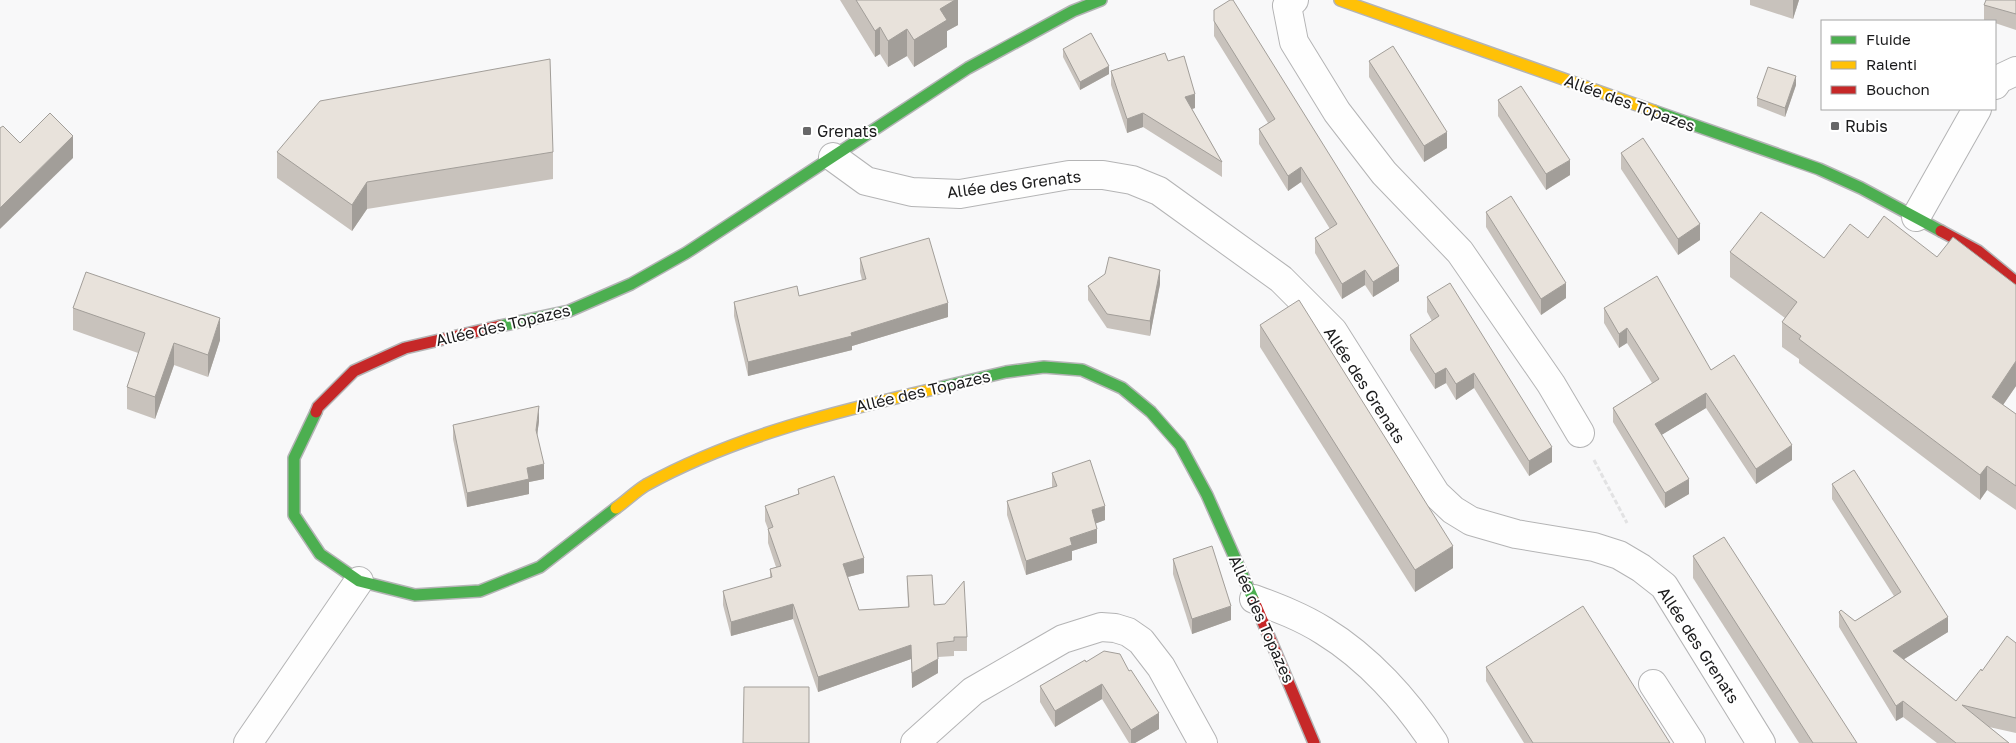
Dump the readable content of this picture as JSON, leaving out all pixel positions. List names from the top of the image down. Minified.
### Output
{"streets":{"main road":["Allée des Topazes"],"street":["Allée des Grenats"]},"crossings":[["Allée des Topazes","Allée des Grenats"]],"places":{"transit":["Rubis","Grenats"]},"legend":["Fluide","Ralenti","Bouchon"]}
